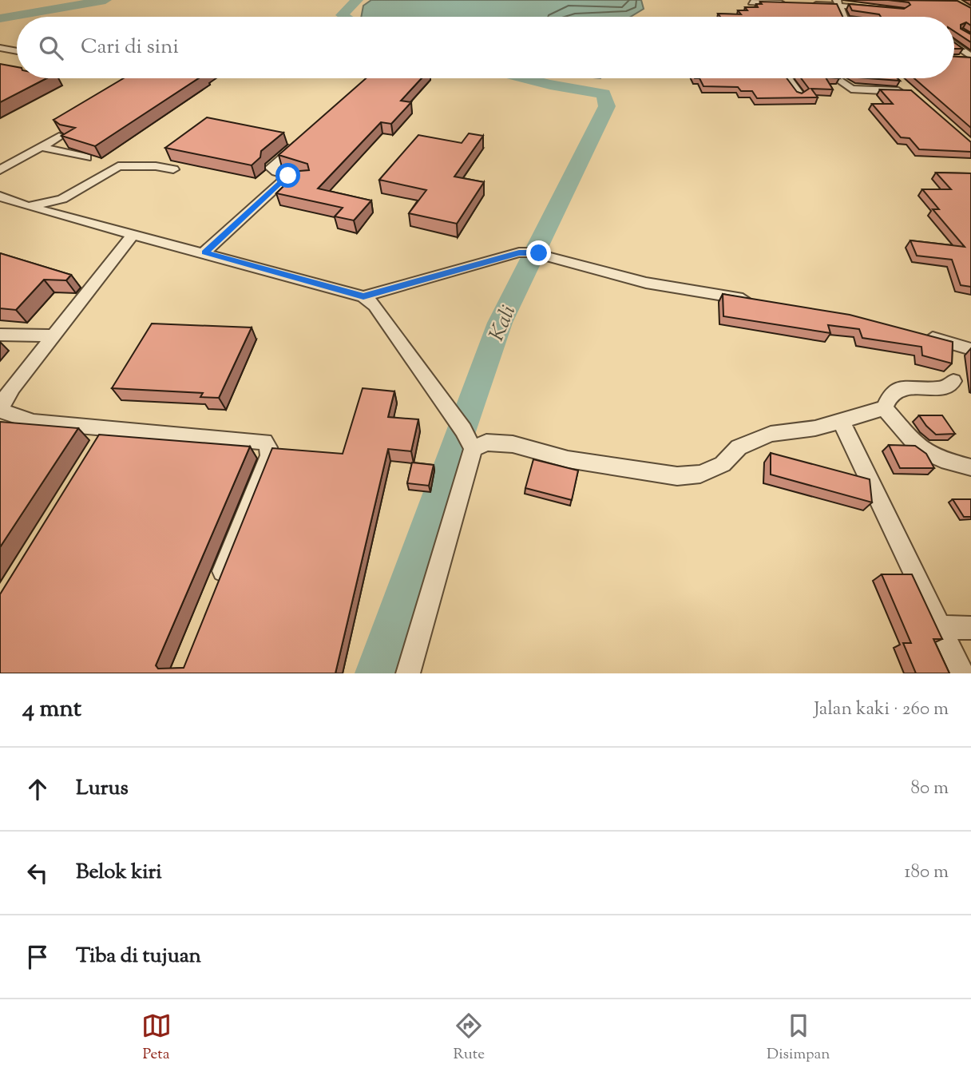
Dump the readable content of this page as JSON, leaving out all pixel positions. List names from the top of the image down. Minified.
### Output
{"water":["Kali"],"page":{"search":"Cari di sini","heading":["4 mnt","Jalan kaki · 260 m"],"list":[["Lurus","80 m"],["Belok kiri","180 m"],"Tiba di tujuan"],"nav":["Peta","Rute","Disimpan"]}}
